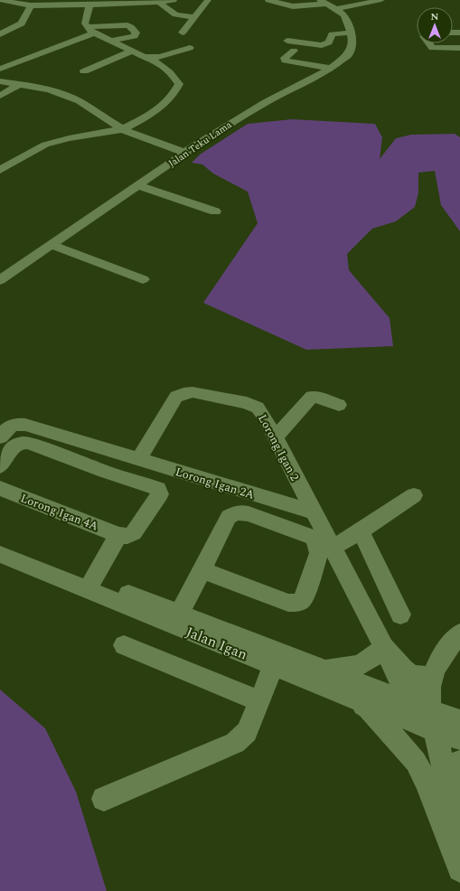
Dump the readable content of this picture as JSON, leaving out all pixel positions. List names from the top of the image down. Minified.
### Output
{"streets":{"street":["Jalan Teku Lama","Lorong Igan 2","Lorong Igan 2A","Lorong Igan 4A","Jalan Igan"]},"crossings":[["Lorong Igan 2","Lorong Igan 2A"]],"north":"top"}
